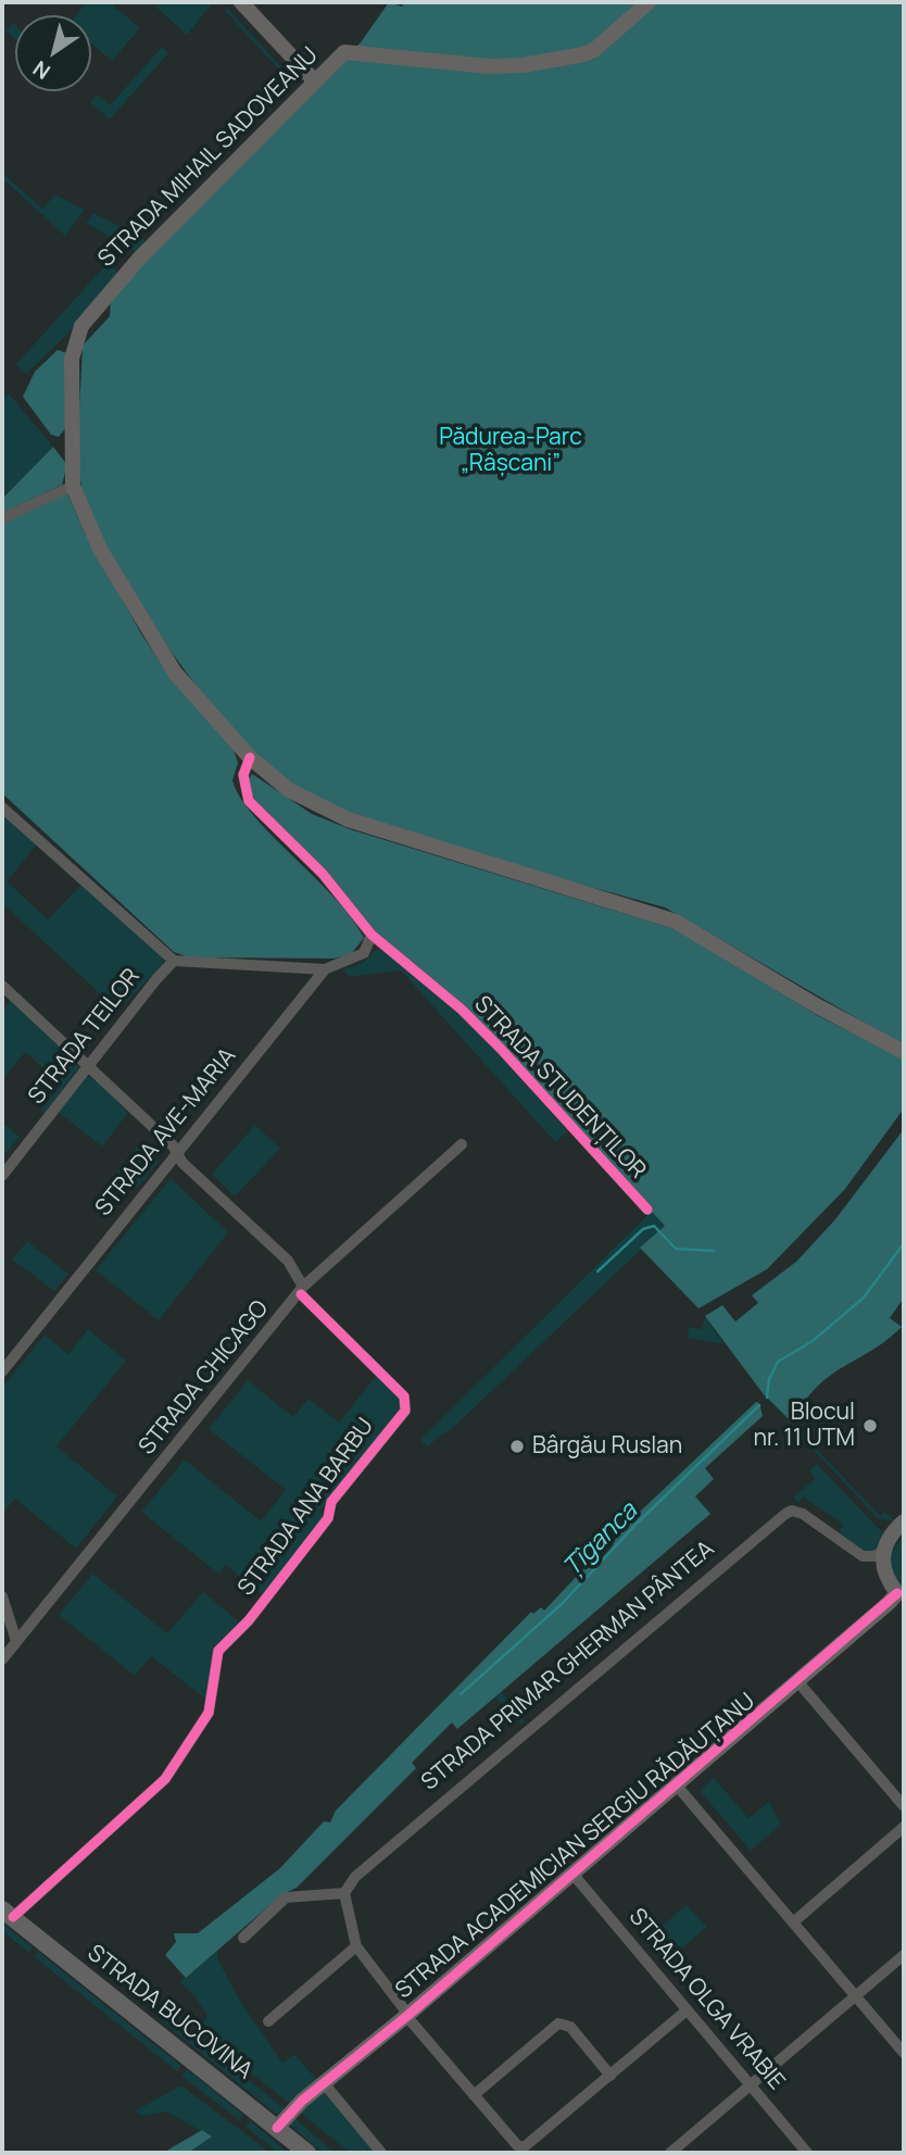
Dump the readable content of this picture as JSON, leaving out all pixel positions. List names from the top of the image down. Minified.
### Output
{"streets":{"main road":["STRADA MIHAIL SADOVEANU","STRADA ACADEMICIAN SERGIU RĂDĂUȚANU","STRADA BUCOVINA"],"street":["STRADA TEILOR","STRADA STUDENȚILOR","STRADA AVE-MARIA","STRADA CHICAGO","STRADA ANA BARBU","STRADA PRIMAR GHERMAN PÂNTEA","STRADA OLGA VRABIE"]},"crossings":[["STRADA STUDENȚILOR","STRADA AVE-MARIA"],["STRADA CHICAGO","STRADA ANA BARBU"],["STRADA ANA BARBU","STRADA BUCOVINA"],["STRADA ACADEMICIAN SERGIU RĂDĂUȚANU","STRADA OLGA VRABIE"],["STRADA ACADEMICIAN SERGIU RĂDĂUȚANU","STRADA BUCOVINA"]],"water":["Țîganca"],"parks":["Pădurea-Parc „Râșcani”"],"places":["Blocul nr. 11 UTM","Bârgău Ruslan"],"north":"bottom left"}
